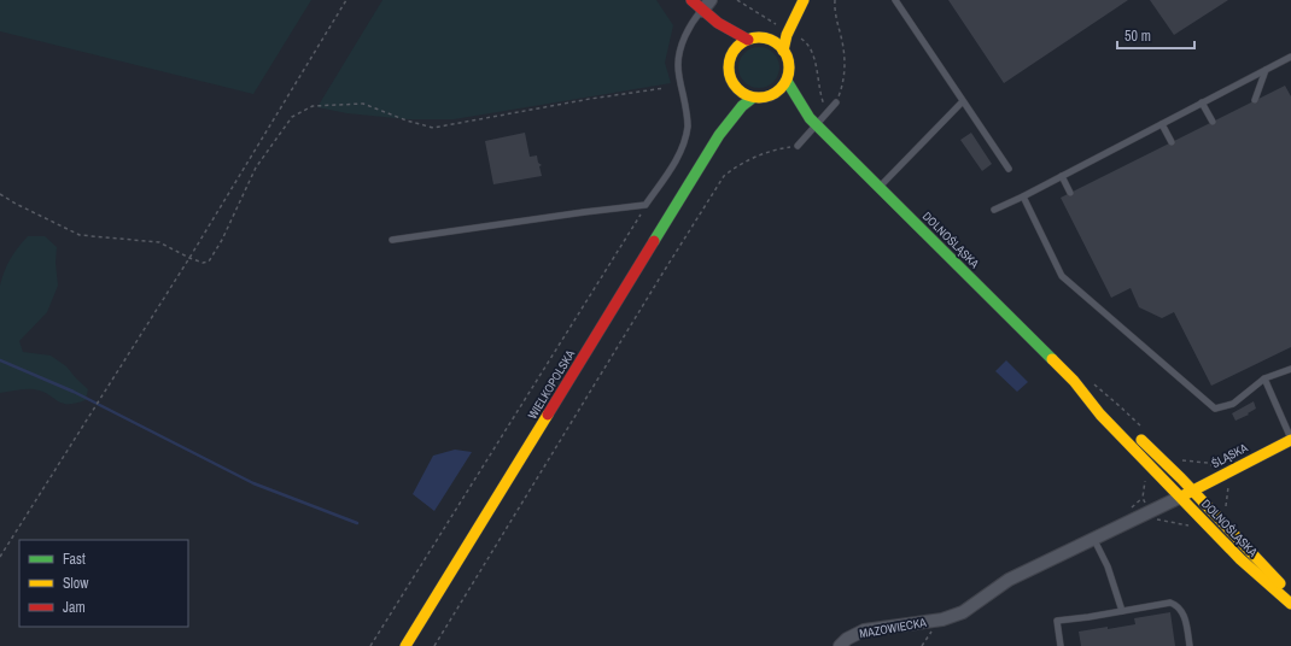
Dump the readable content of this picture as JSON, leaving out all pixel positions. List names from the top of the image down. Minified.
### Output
{"streets":{"main road":["DOLNOŚLĄSKA","WIELKOPOLSKA","ŚLĄSKA"],"street":["MAZOWIECKA"]},"crossings":[["DOLNOŚLĄSKA","ŚLĄSKA"]],"legend":["Fast","Slow","Jam"],"scale_bar":"50 m"}
